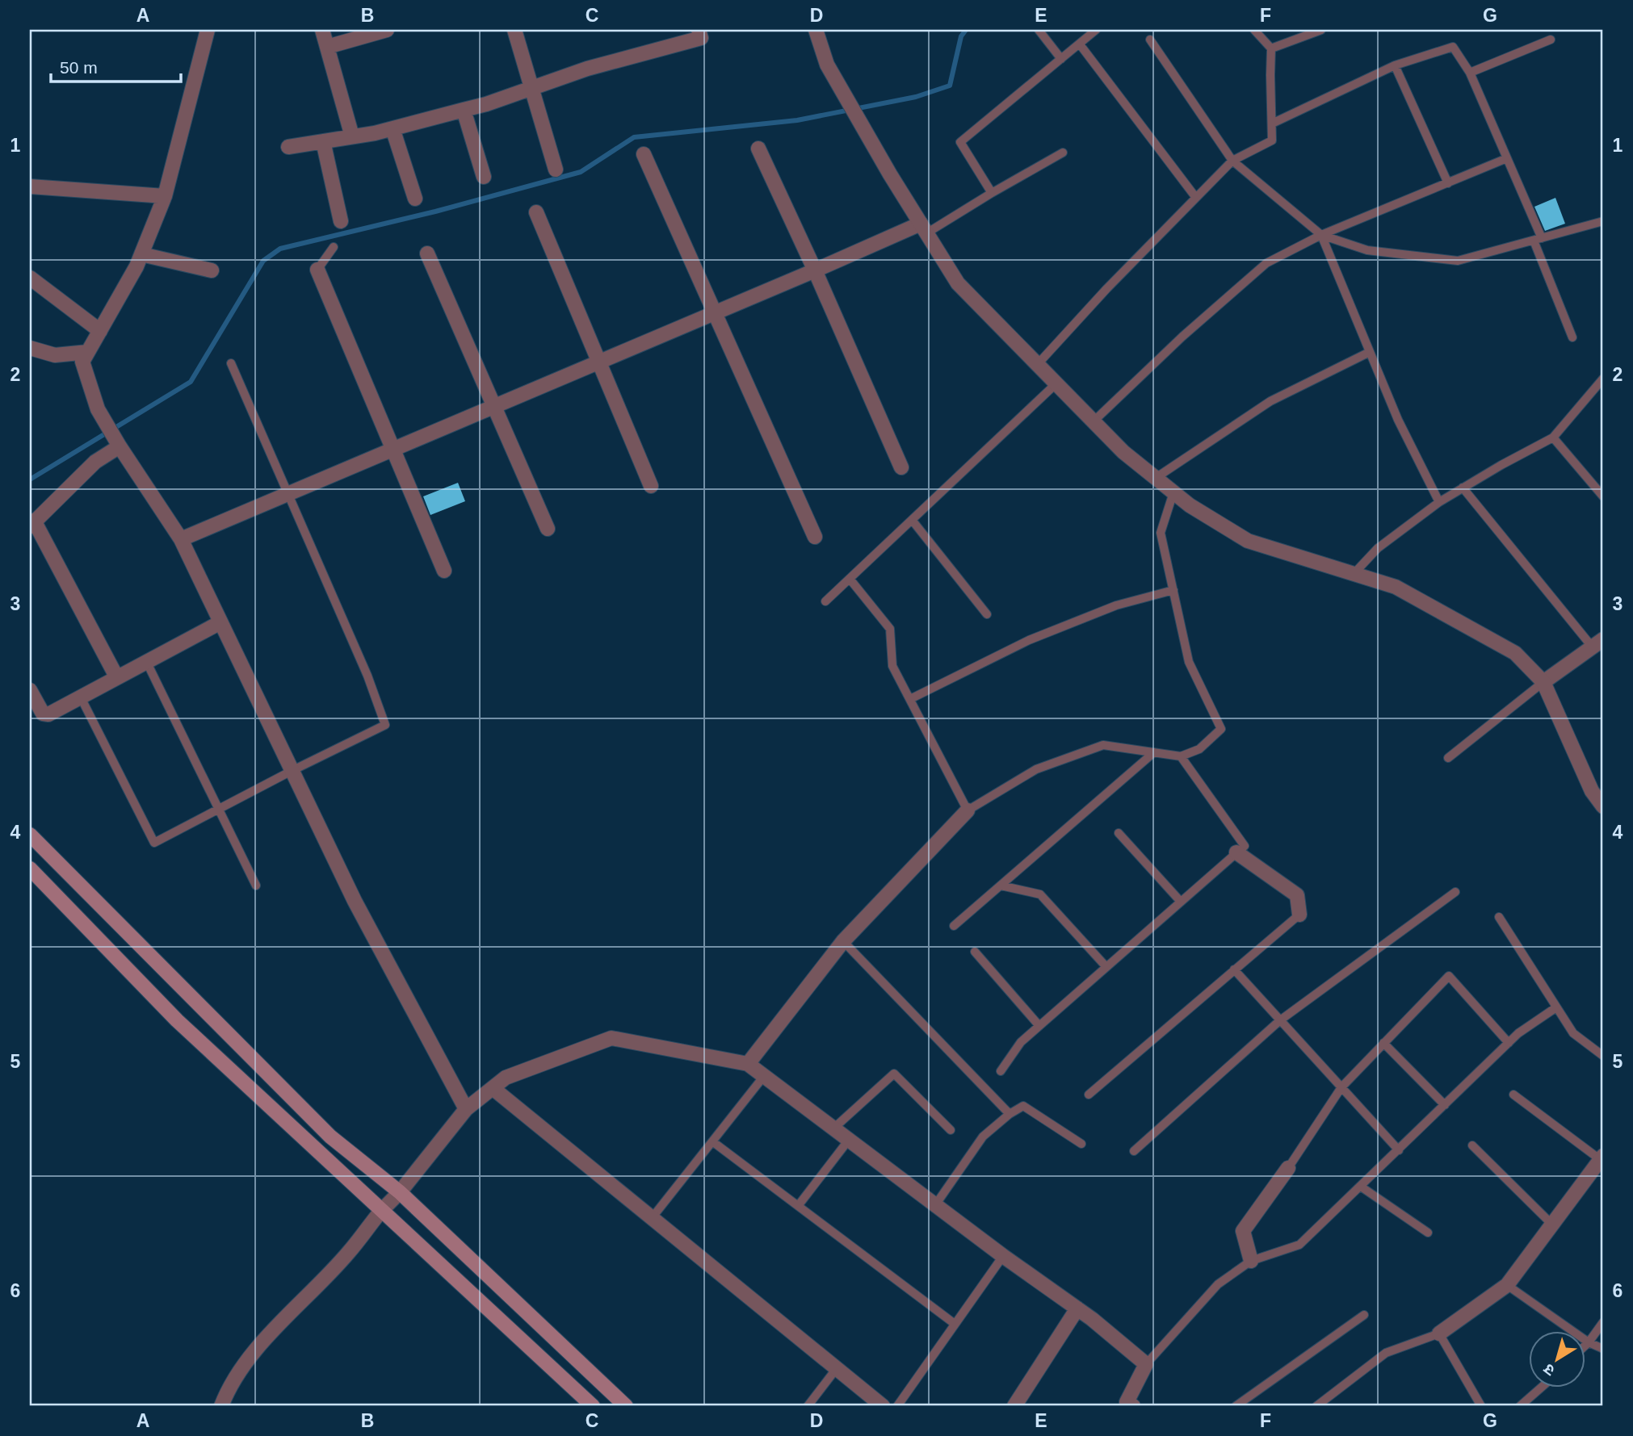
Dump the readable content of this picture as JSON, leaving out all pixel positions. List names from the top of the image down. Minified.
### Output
{"scale_bar":"50 m","north":"bottom left","grid":{"columns":["A","B","C","D","E","F","G"],"rows":["1","2","3","4","5","6"]}}
